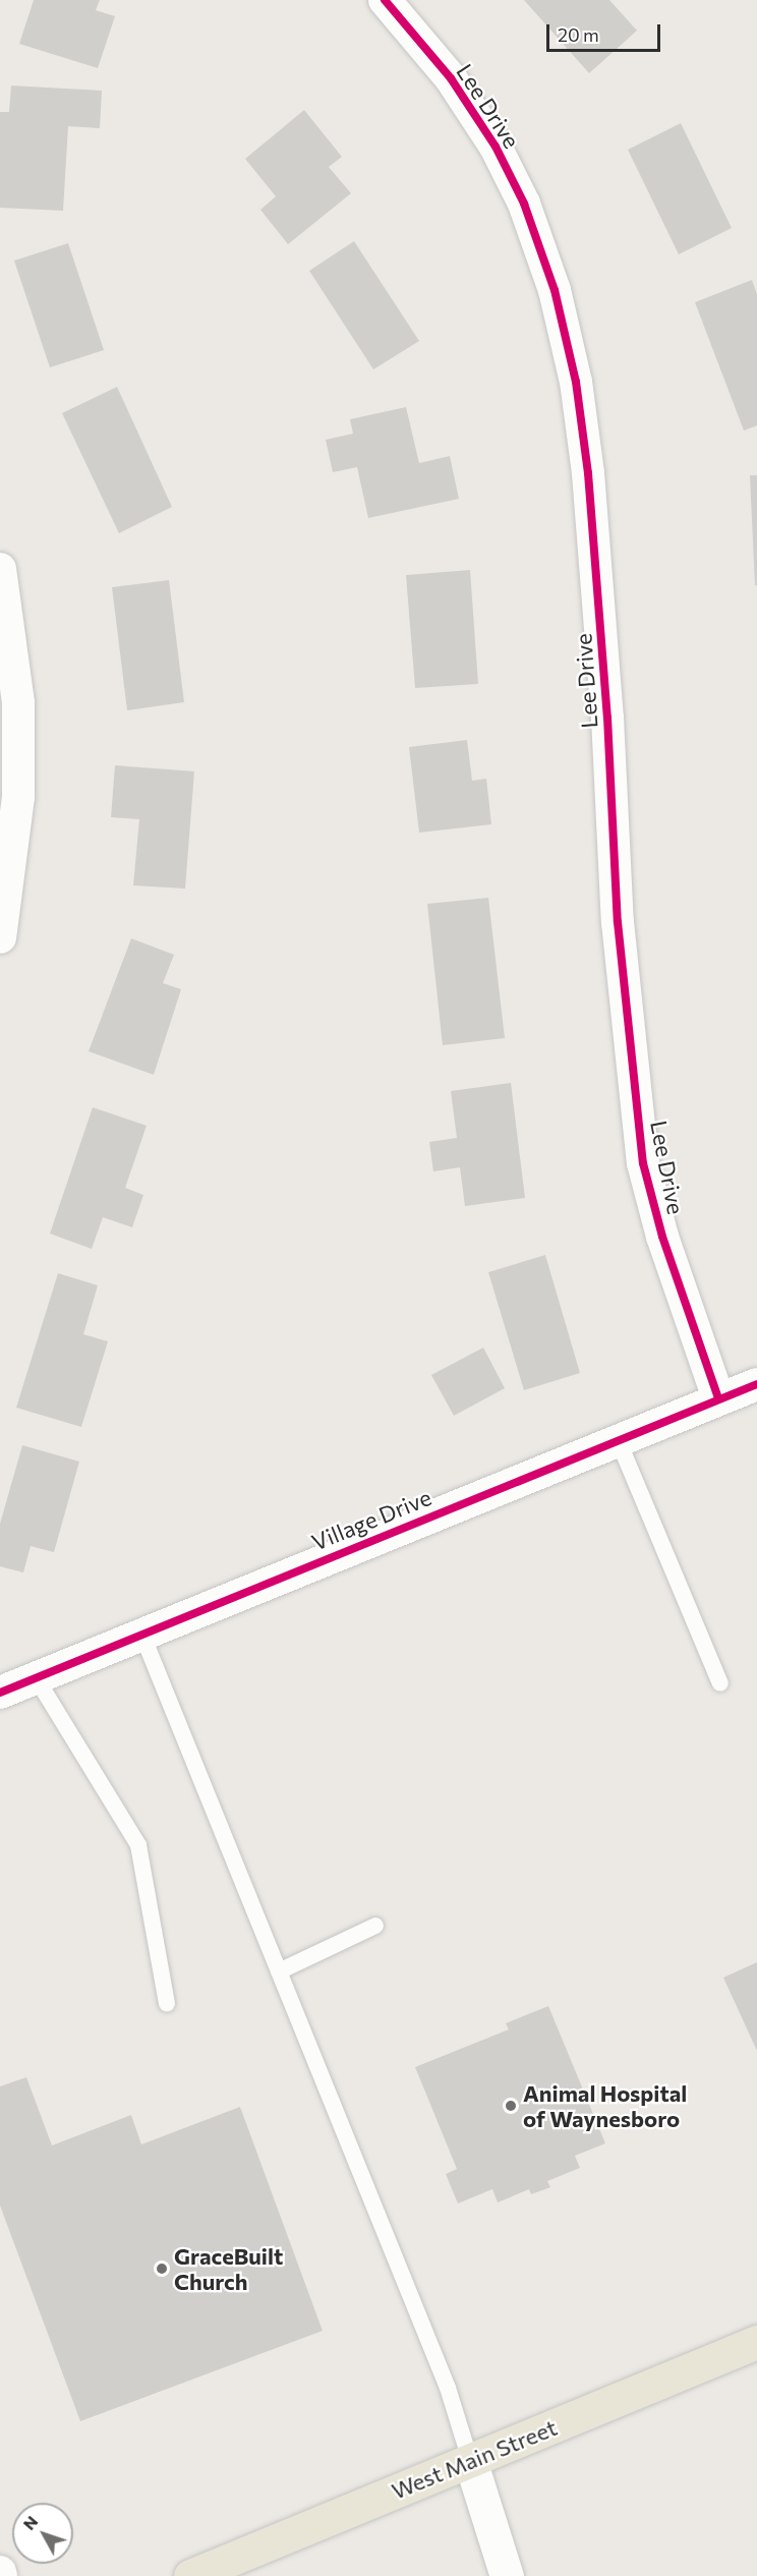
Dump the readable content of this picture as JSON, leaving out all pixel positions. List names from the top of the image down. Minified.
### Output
{"streets":{"main road":["West Main Street"],"street":["Lee Drive","Village Drive"]},"crossings":[["Lee Drive","Village Drive"]],"places":["Animal Hospital of Waynesboro","GraceBuilt Church"],"scale_bar":"20 m","north":"top left"}
